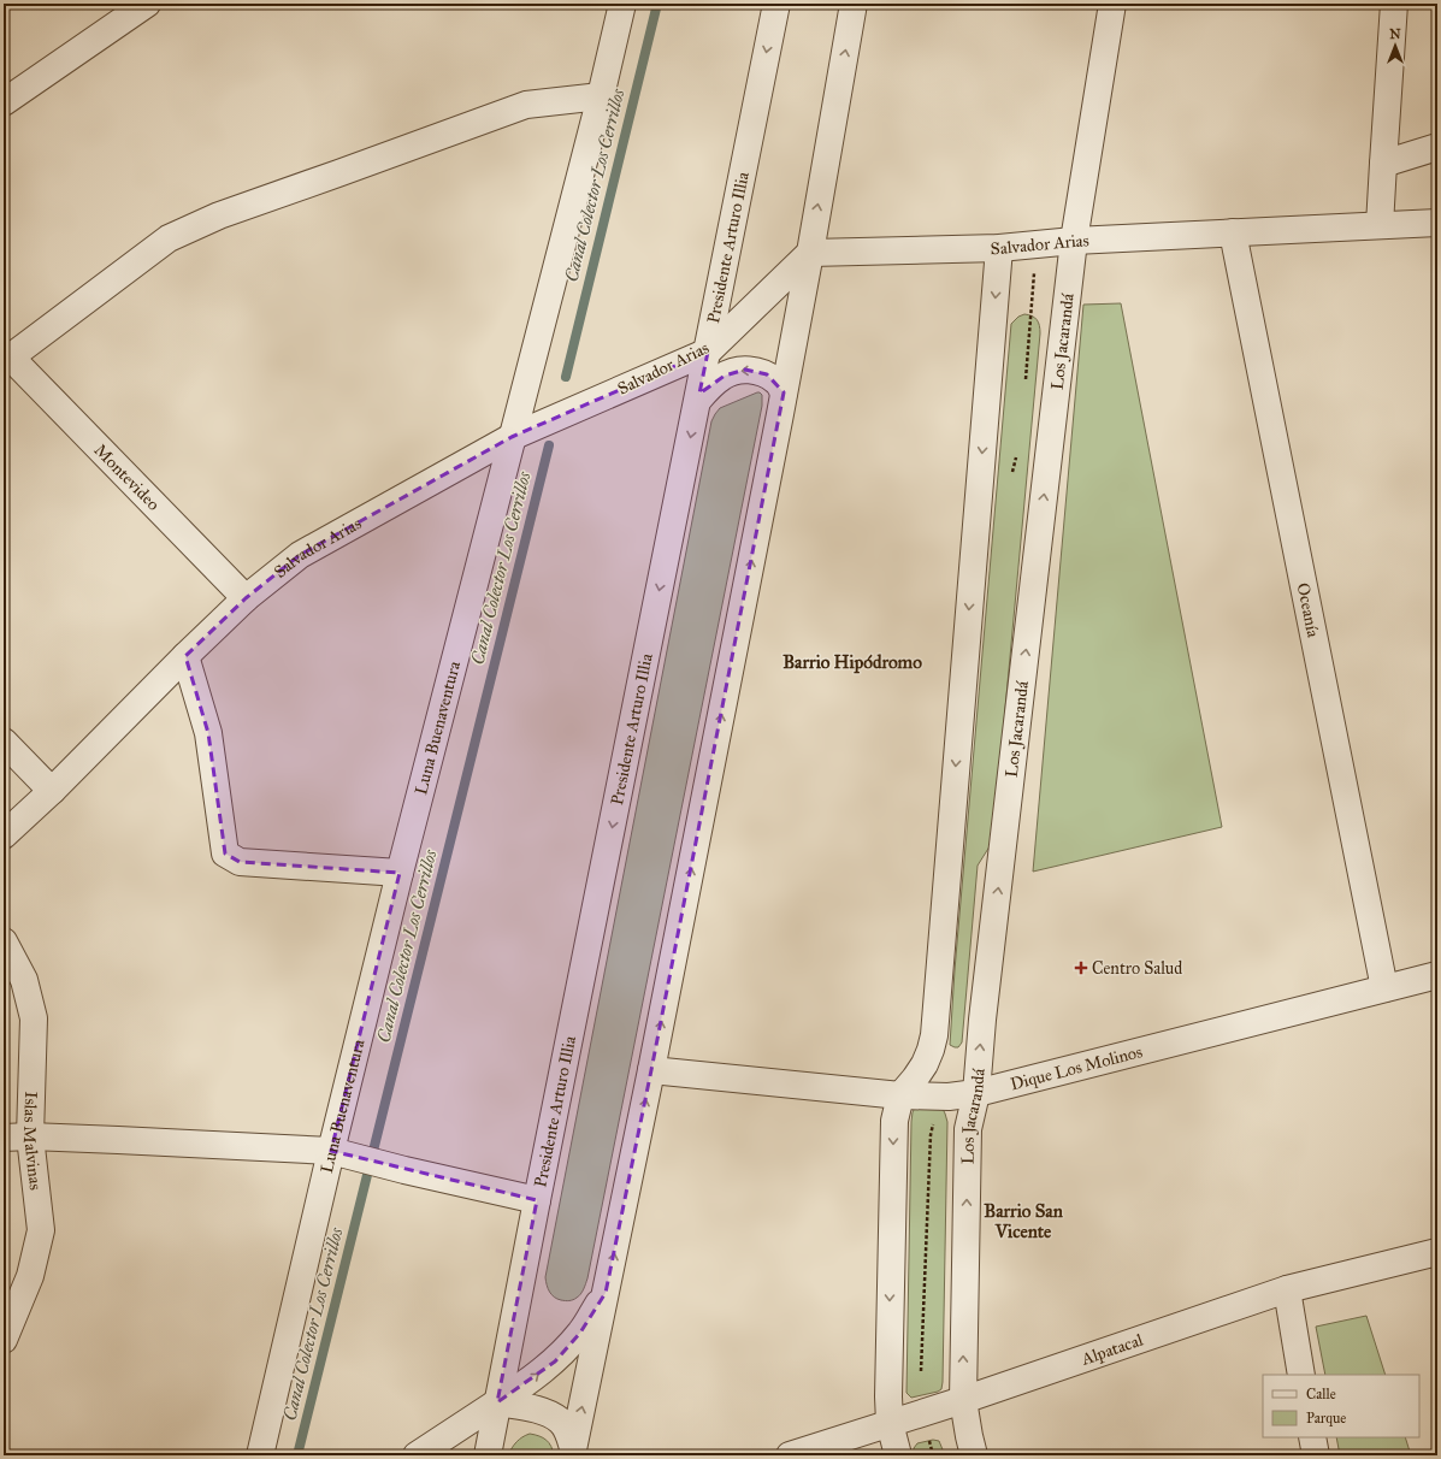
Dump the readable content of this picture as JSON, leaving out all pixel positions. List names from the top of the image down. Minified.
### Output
{"streets":{"street":["Salvador Arias","Presidente Arturo Illia","Los Jacarandá","Montevideo","Oceanía","Luna Buenaventura","Dique Los Molinos","Islas Malvinas","Alpatacal"]},"crossings":[["Salvador Arias","Presidente Arturo Illia"],["Salvador Arias","Los Jacarandá"],["Salvador Arias","Montevideo"],["Salvador Arias","Oceanía"],["Salvador Arias","Luna Buenaventura"],["Los Jacarandá","Dique Los Molinos"],["Los Jacarandá","Alpatacal"],["Oceanía","Dique Los Molinos"]],"districts":["Barrio Hipódromo","Barrio San Vicente"],"water":["Canal Colector Los Cerrillos"],"places":{"health":["Centro Salud"]},"legend":["Calle","Parque"],"north":"top"}
